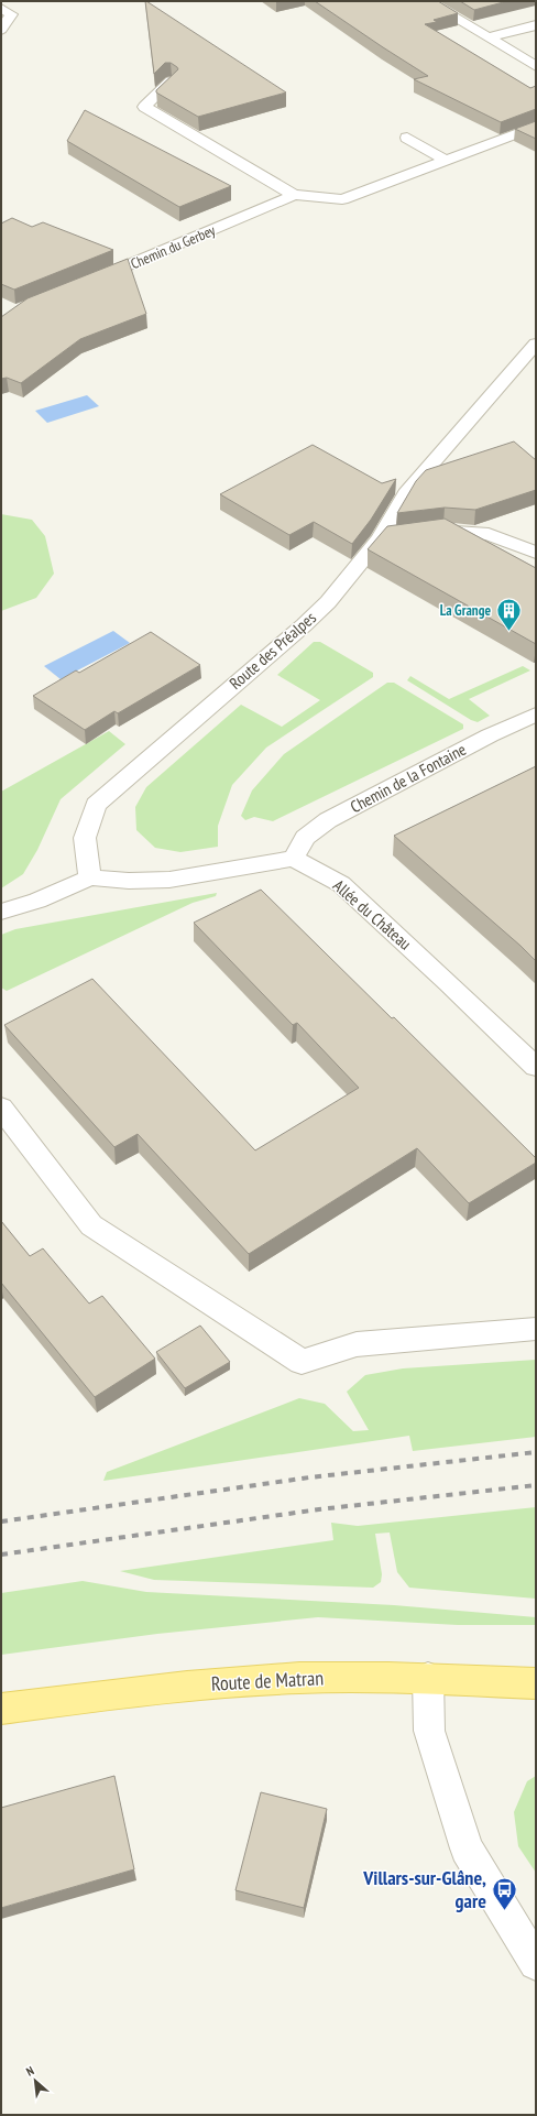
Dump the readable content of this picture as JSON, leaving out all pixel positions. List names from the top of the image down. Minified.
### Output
{"streets":{"main road":["Route de Matran"],"street":["Chemin du Gerbey","Route des Préalpes","Chemin de la Fontaine","Allée du Château"]},"crossings":[["Chemin de la Fontaine","Allée du Château"]],"places":{"building":["La Grange"],"bus stop":["Villars-sur-Glâne, gare"]},"north":"top left"}
